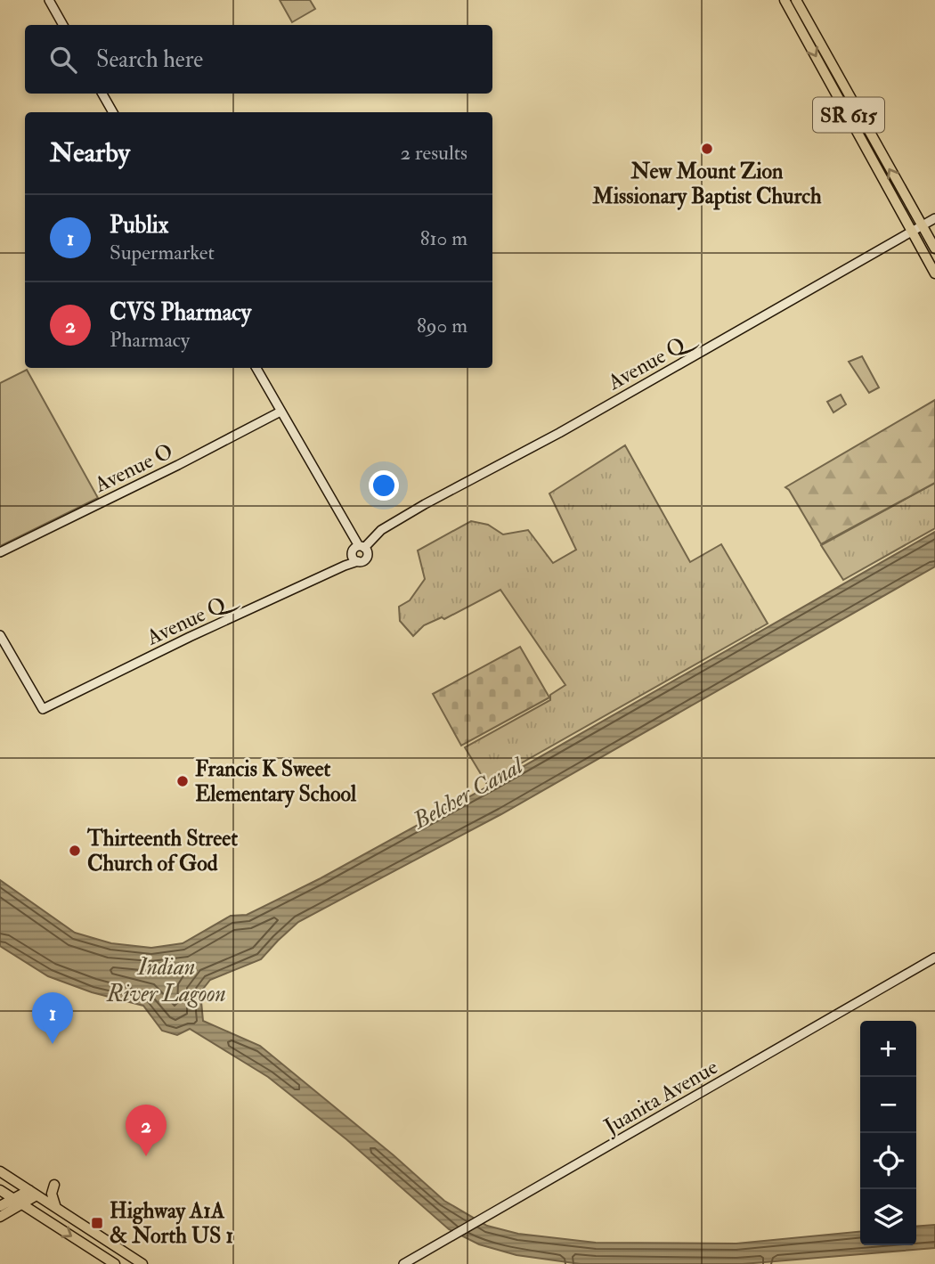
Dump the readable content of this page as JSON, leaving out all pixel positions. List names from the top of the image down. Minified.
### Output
{"streets":{"main road":["SR 615"],"street":["Avenue Q","Avenue O","Juanita Avenue"]},"crossings":[["SR 615","Avenue Q"]],"water":["Belcher Canal","Indian River Lagoon"],"places":{"other":["New Mount Zion Missionary Baptist Church","Francis K Sweet Elementary School","Thirteenth Street Church of God"],"transit":["Highway A1A & North US 1"]},"page":{"search":"Search here","heading":["Nearby","2 results"],"list":[{"mark":"1","name":"Publix","note":"Supermarket","value":"810 m"},{"mark":"2","name":"CVS Pharmacy","note":"Pharmacy","value":"890 m"}],"pins":["1","2"],"map_buttons":["+","−"]}}
